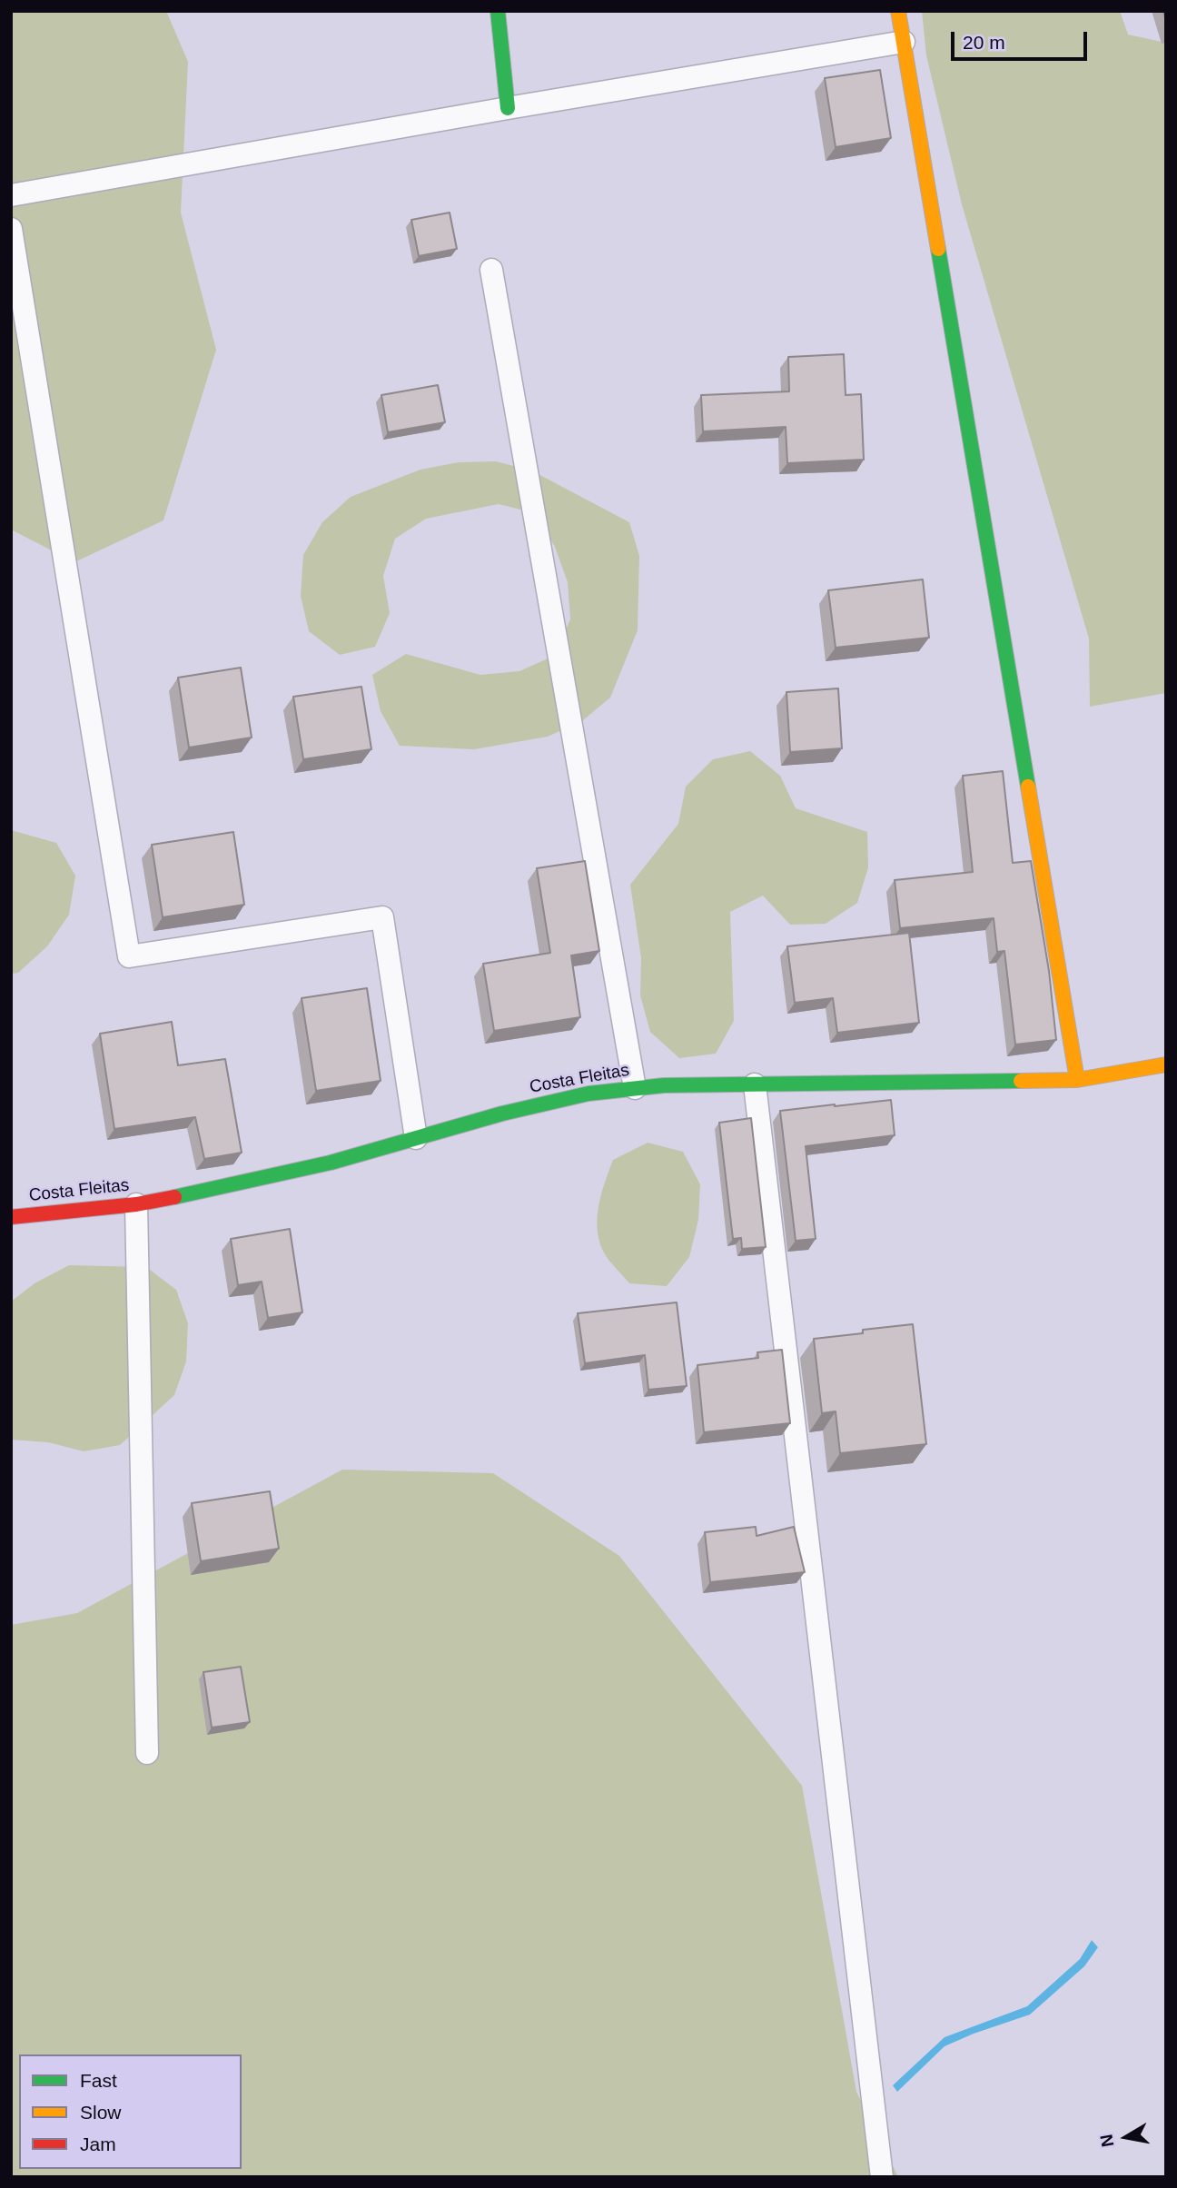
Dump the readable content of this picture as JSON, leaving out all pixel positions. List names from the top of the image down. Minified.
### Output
{"streets":{"main road":["Costa Fleitas"]},"legend":["Fast","Slow","Jam"],"scale_bar":"20 m","north":"left"}
